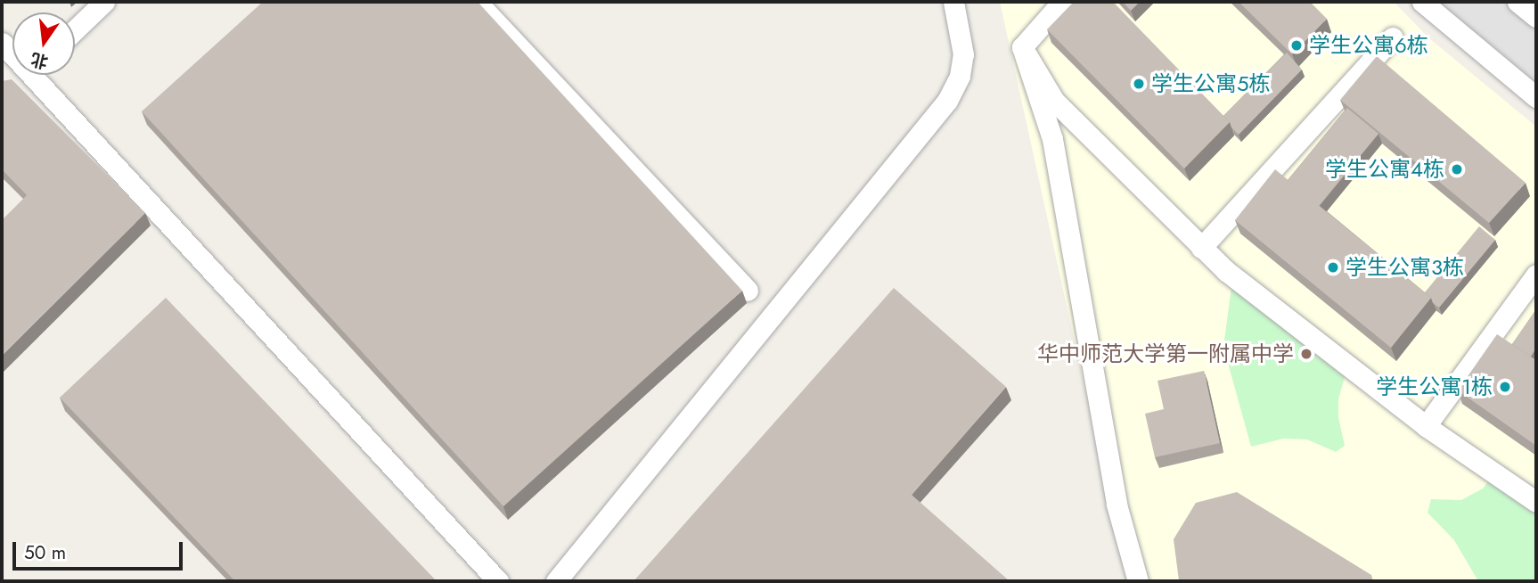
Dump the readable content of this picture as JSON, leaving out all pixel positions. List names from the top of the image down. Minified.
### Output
{"places":["学生公寓6栋","学生公寓5栋","学生公寓4栋","学生公寓3栋","华中师范大学第一附属中学","学生公寓1栋"],"scale_bar":"50 m","north":"bottom"}
